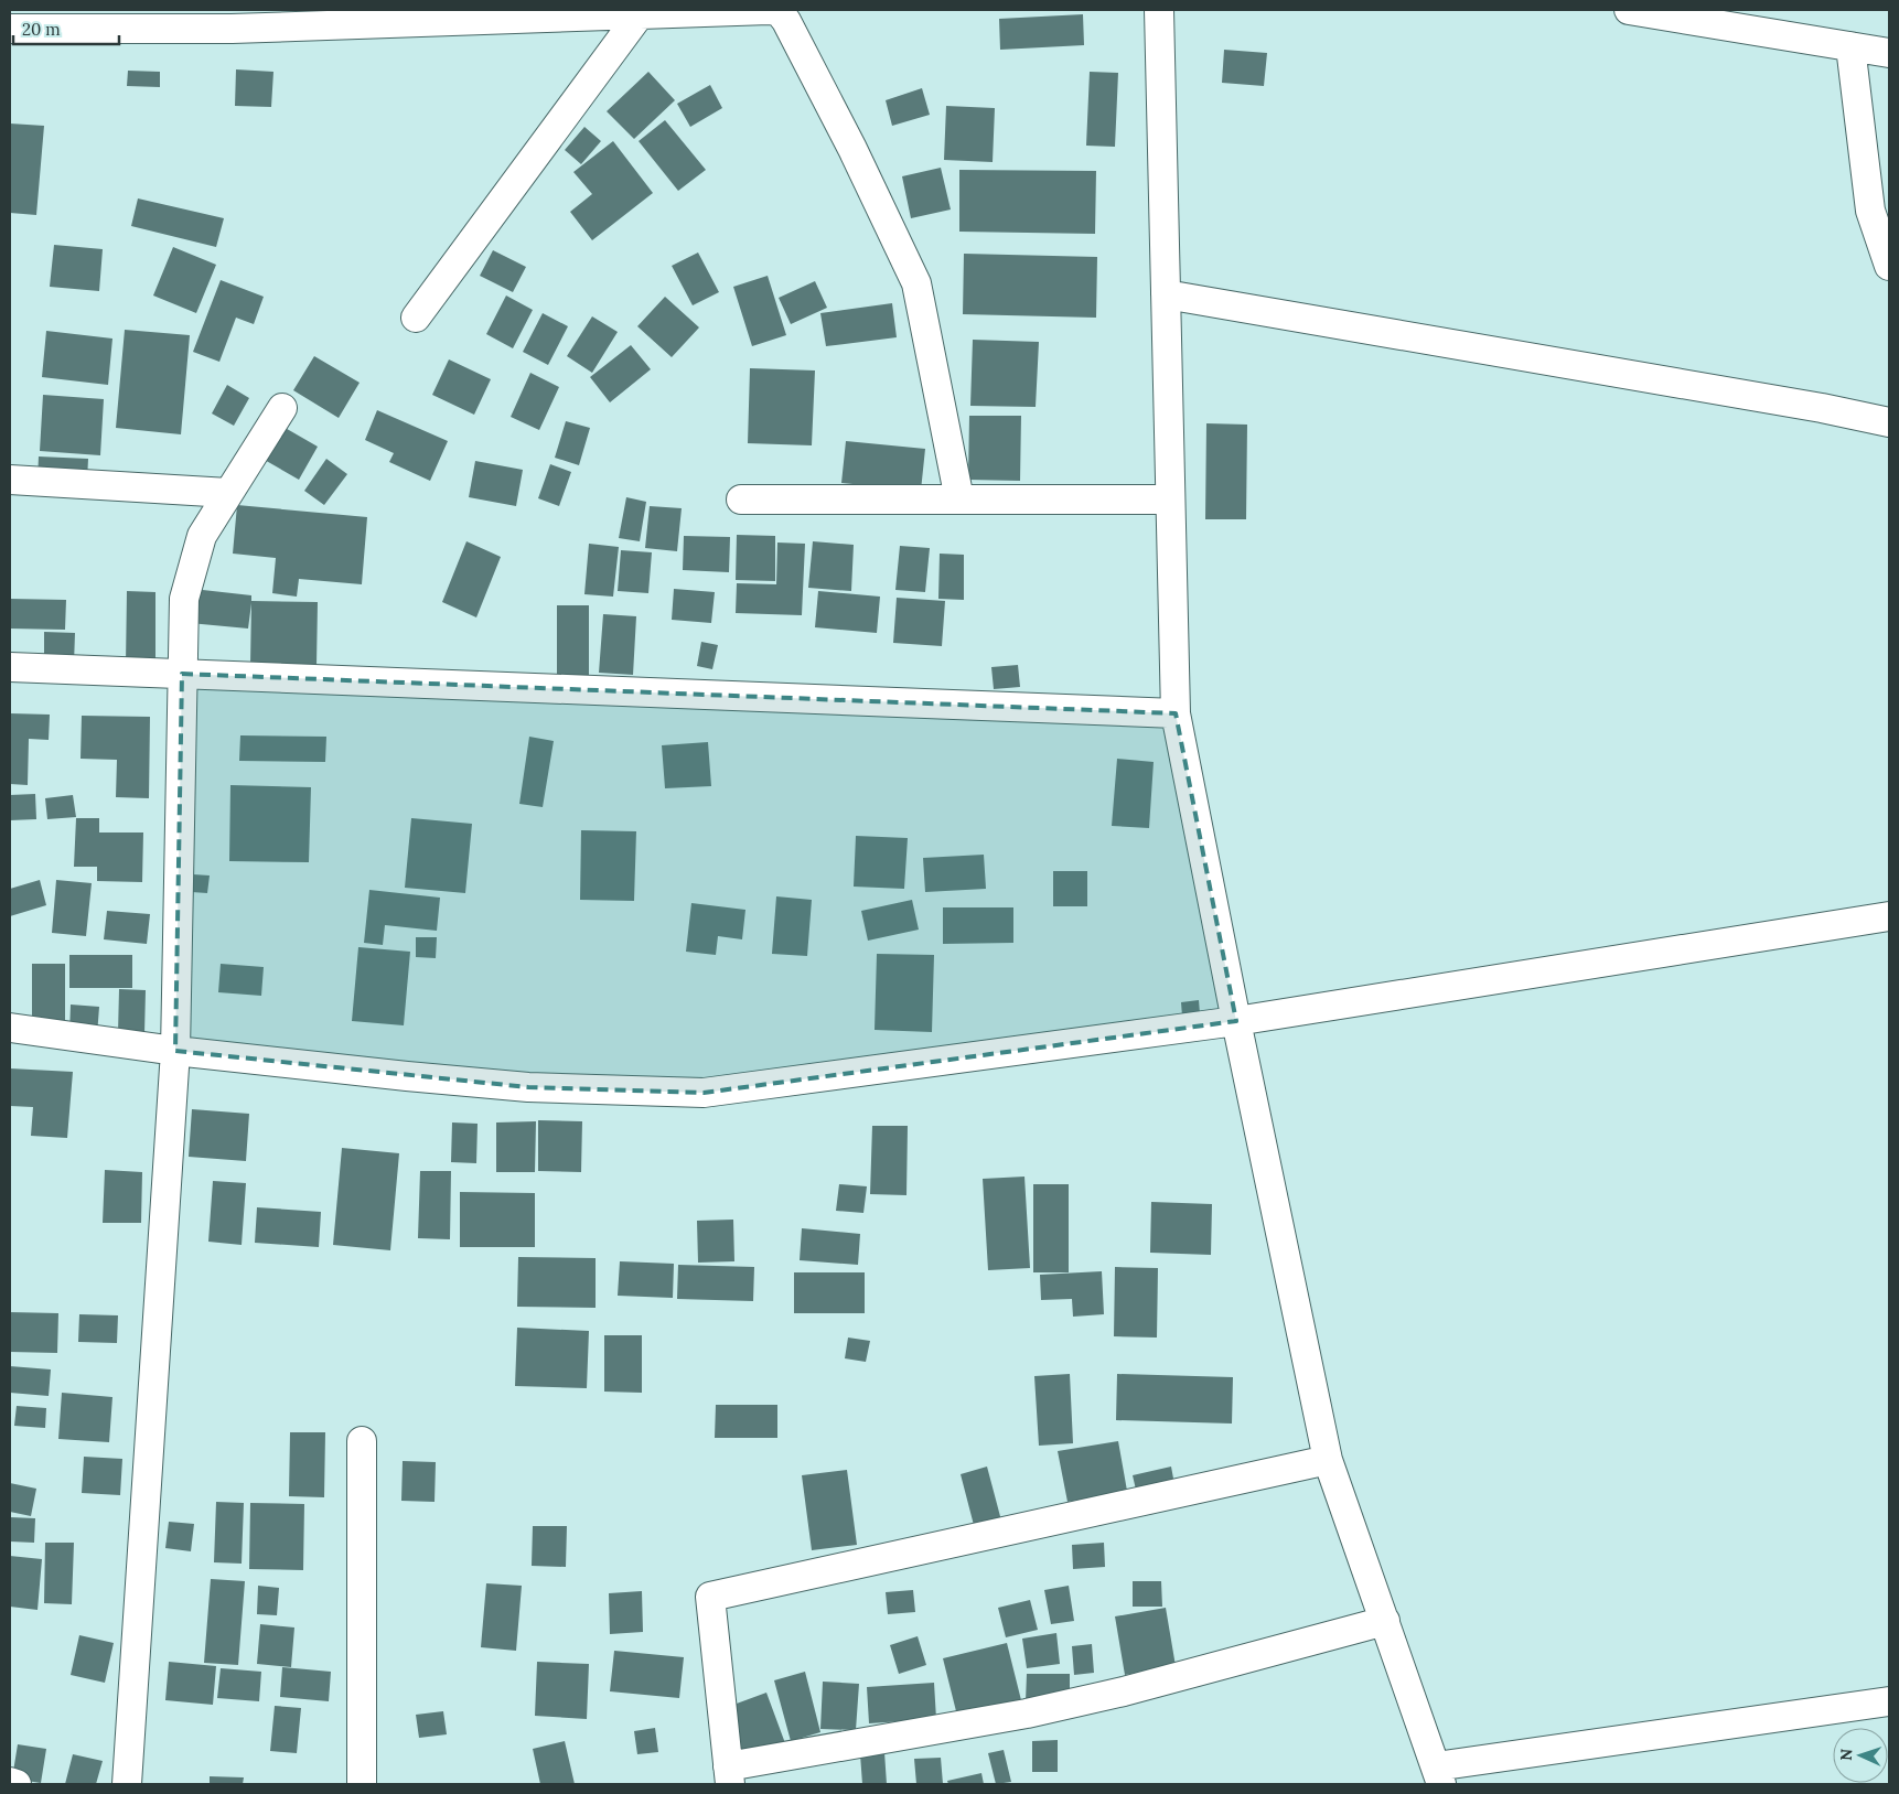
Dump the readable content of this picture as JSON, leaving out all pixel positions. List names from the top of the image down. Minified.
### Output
{"scale_bar":"20 m","north":"left"}
